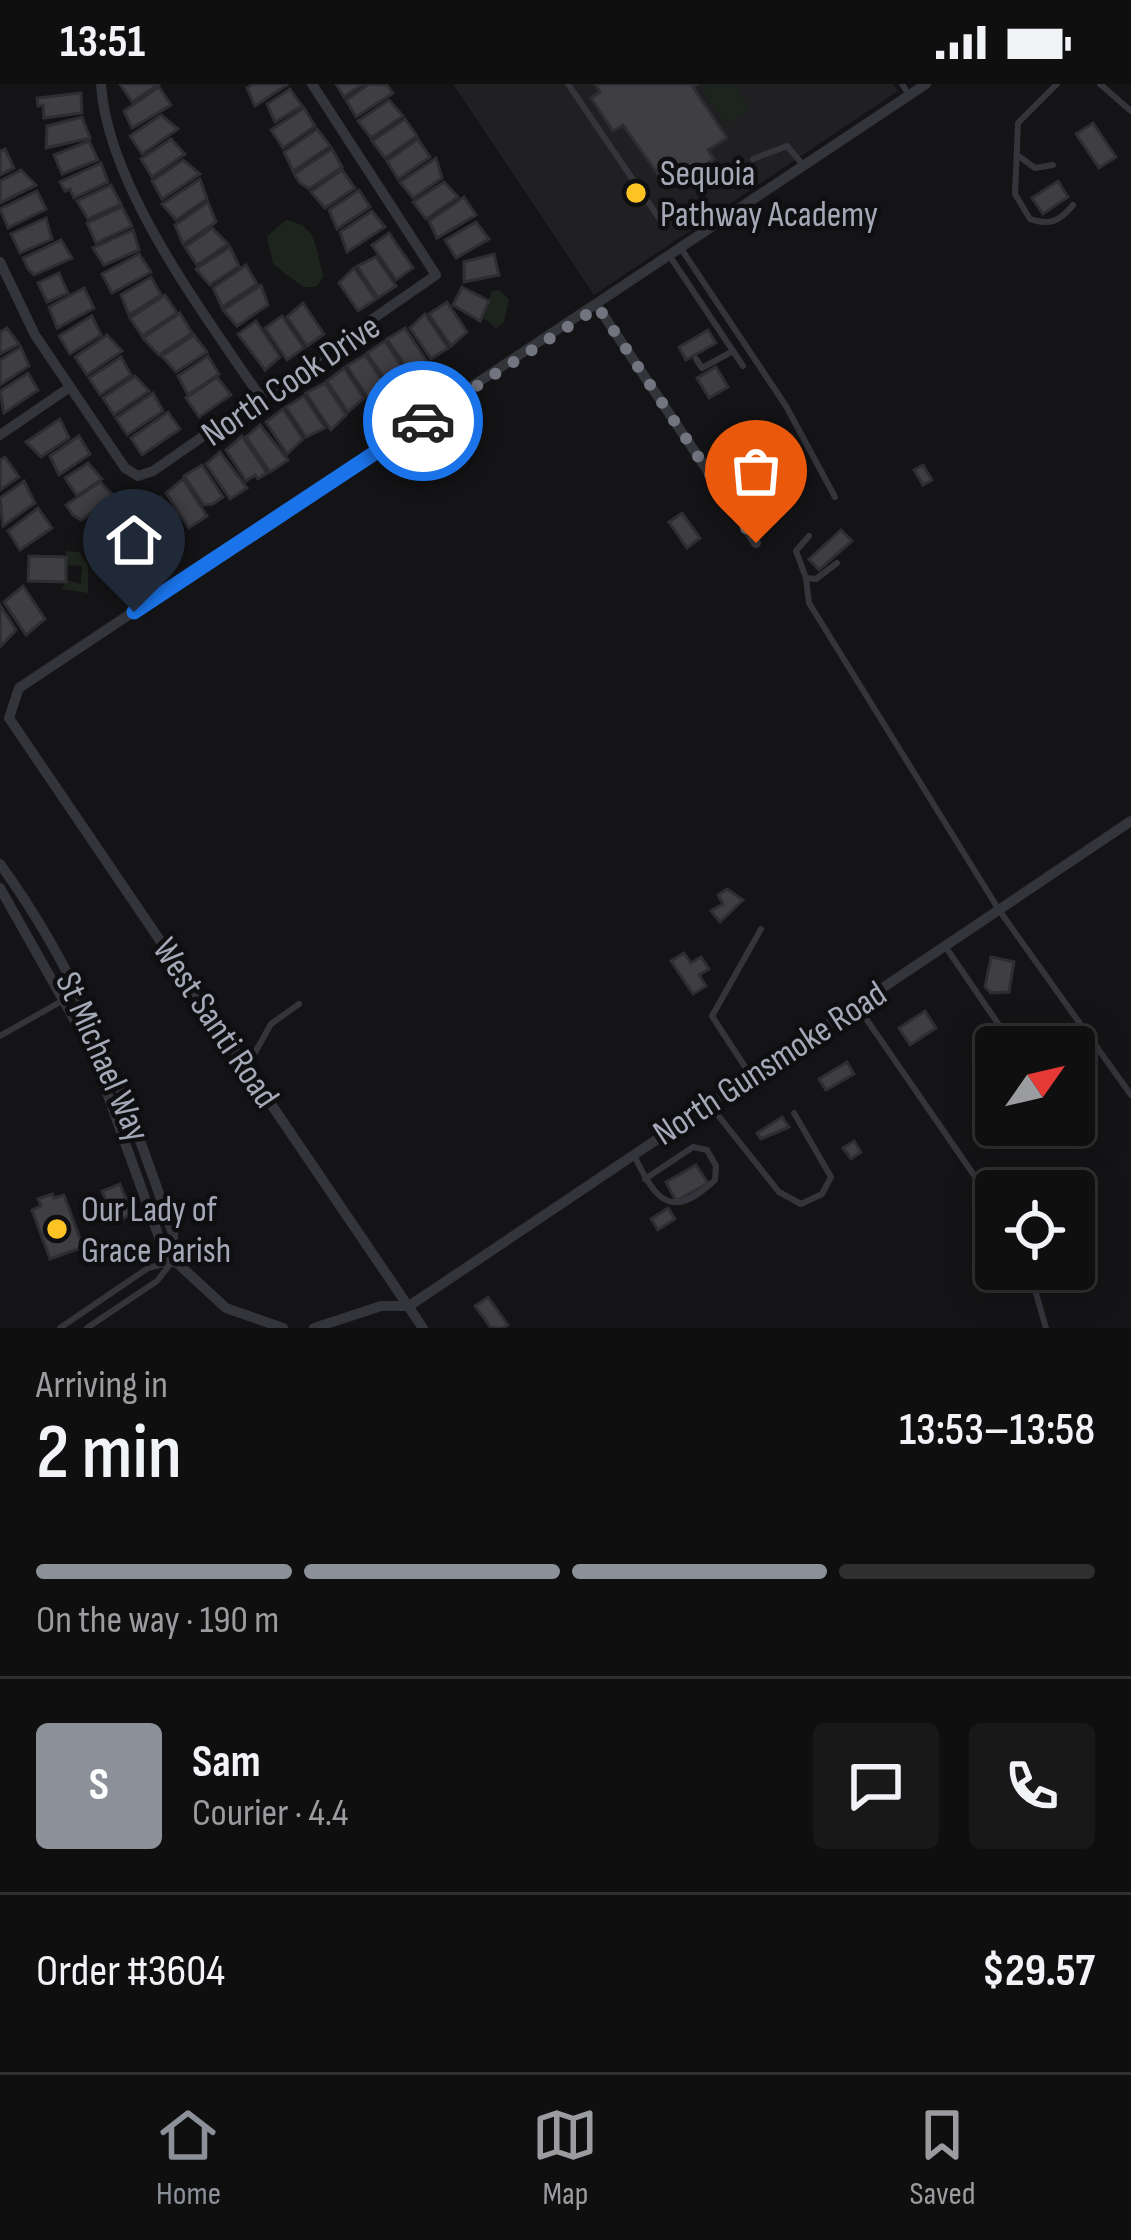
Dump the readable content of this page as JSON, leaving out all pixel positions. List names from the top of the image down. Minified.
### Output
{"streets":{"street":["North Cook Drive","West Santi Road","St Michael Way","North Gunsmoke Road"]},"crossings":[["West Santi Road","North Gunsmoke Road"]],"places":["Sequoia Pathway Academy","Our Lady of Grace Parish"],"north":"top right","page":{"status":"13:51","heading":["2 min","Arriving in","13:53–13:58"],"panel":["Sam","Courier · 4.4","Order #3604","$29.57"],"bar":"On the way · 190 m","round":"S","tabs":["Home","Map","Saved"]}}
